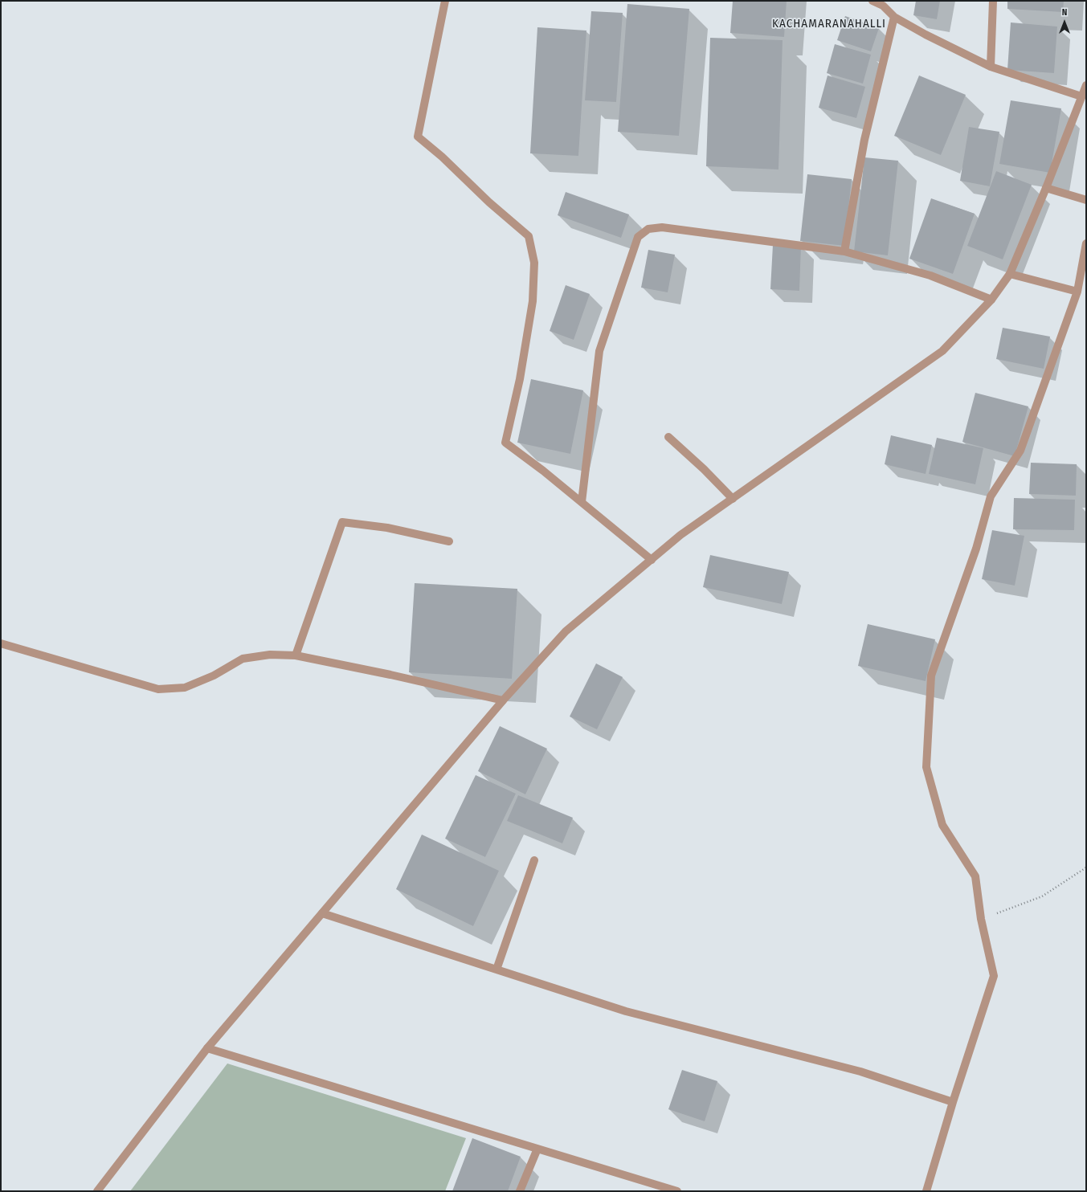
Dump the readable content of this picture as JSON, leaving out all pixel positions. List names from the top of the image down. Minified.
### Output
{"districts":["KACHAMARANAHALLI"],"north":"top"}
